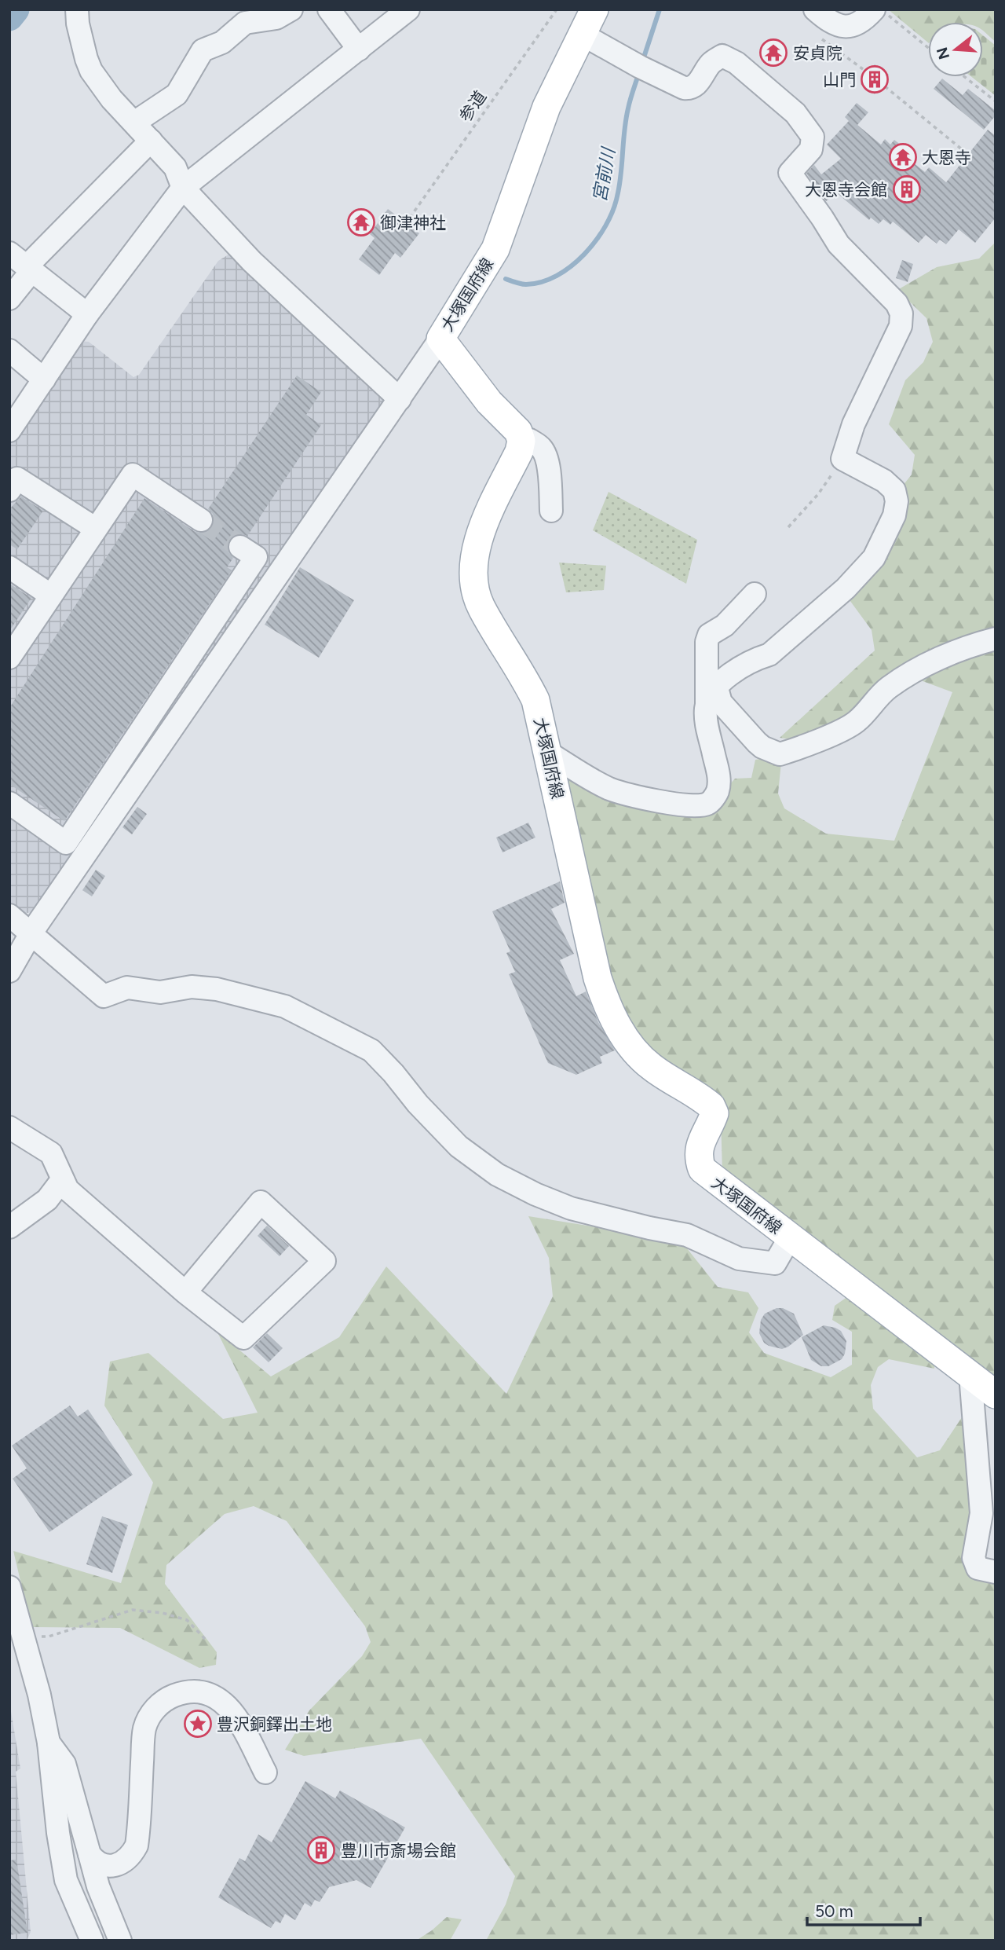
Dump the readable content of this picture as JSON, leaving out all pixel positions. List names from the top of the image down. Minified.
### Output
{"streets":{"main road":["大塚国府線"],"path":["参道"]},"water":["宮前川"],"places":{"temple":["安貞院","大恩寺","御津神社"],"building":["山門","大恩寺会館","豊川市斎場会館"],"place":["豊沢銅鐸出土地"]},"scale_bar":"50 m","north":"left"}
